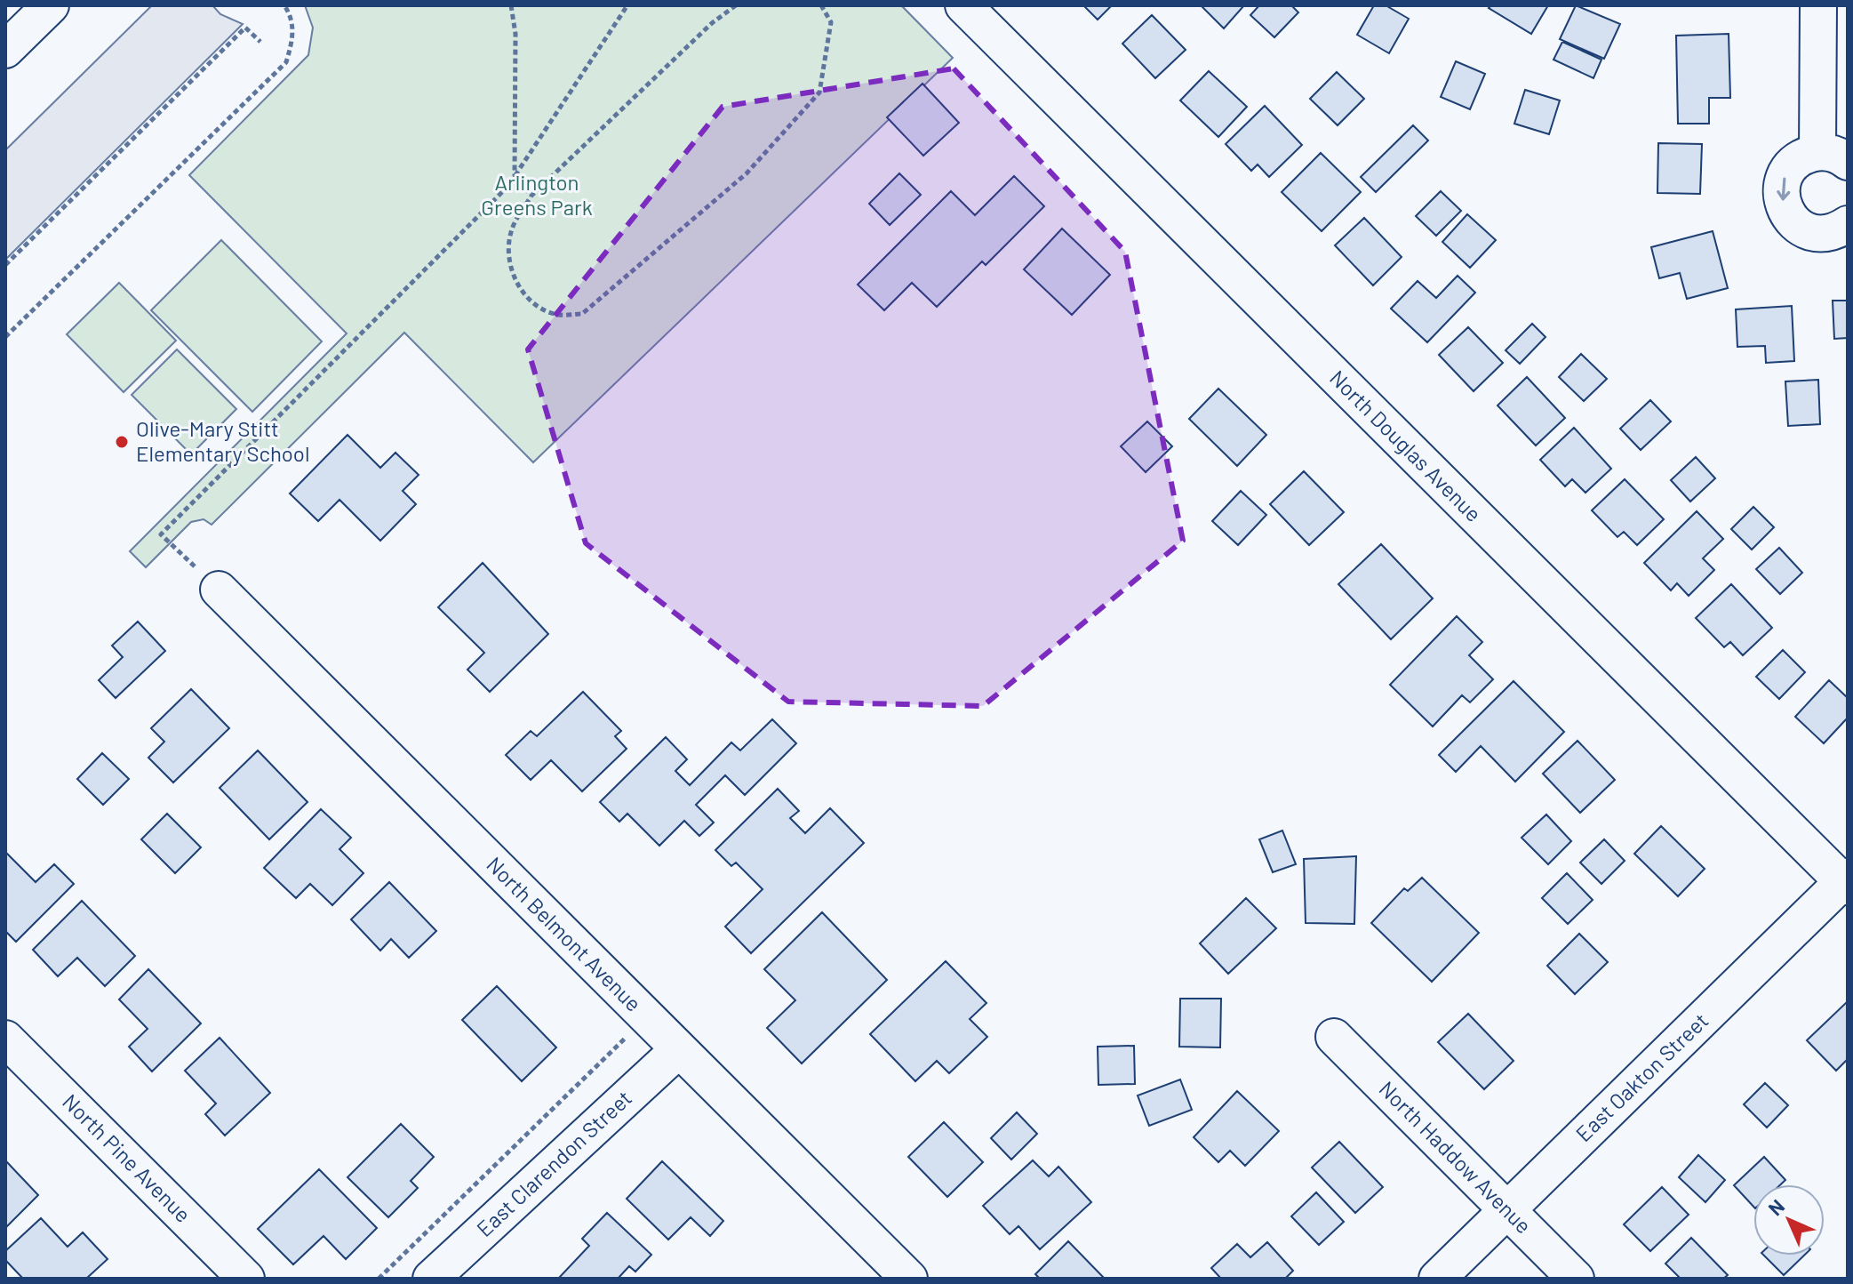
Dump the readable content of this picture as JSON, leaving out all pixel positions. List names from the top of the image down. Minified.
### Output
{"streets":{"street":["North Douglas Avenue","North Belmont Avenue","East Oakton Street","North Haddow Avenue","North Pine Avenue","East Clarendon Street"]},"crossings":[["North Douglas Avenue","East Oakton Street"],["North Belmont Avenue","East Clarendon Street"],["East Oakton Street","North Haddow Avenue"]],"parks":["Arlington Greens Park"],"places":["Olive-Mary Stitt Elementary School"],"north":"top left"}
